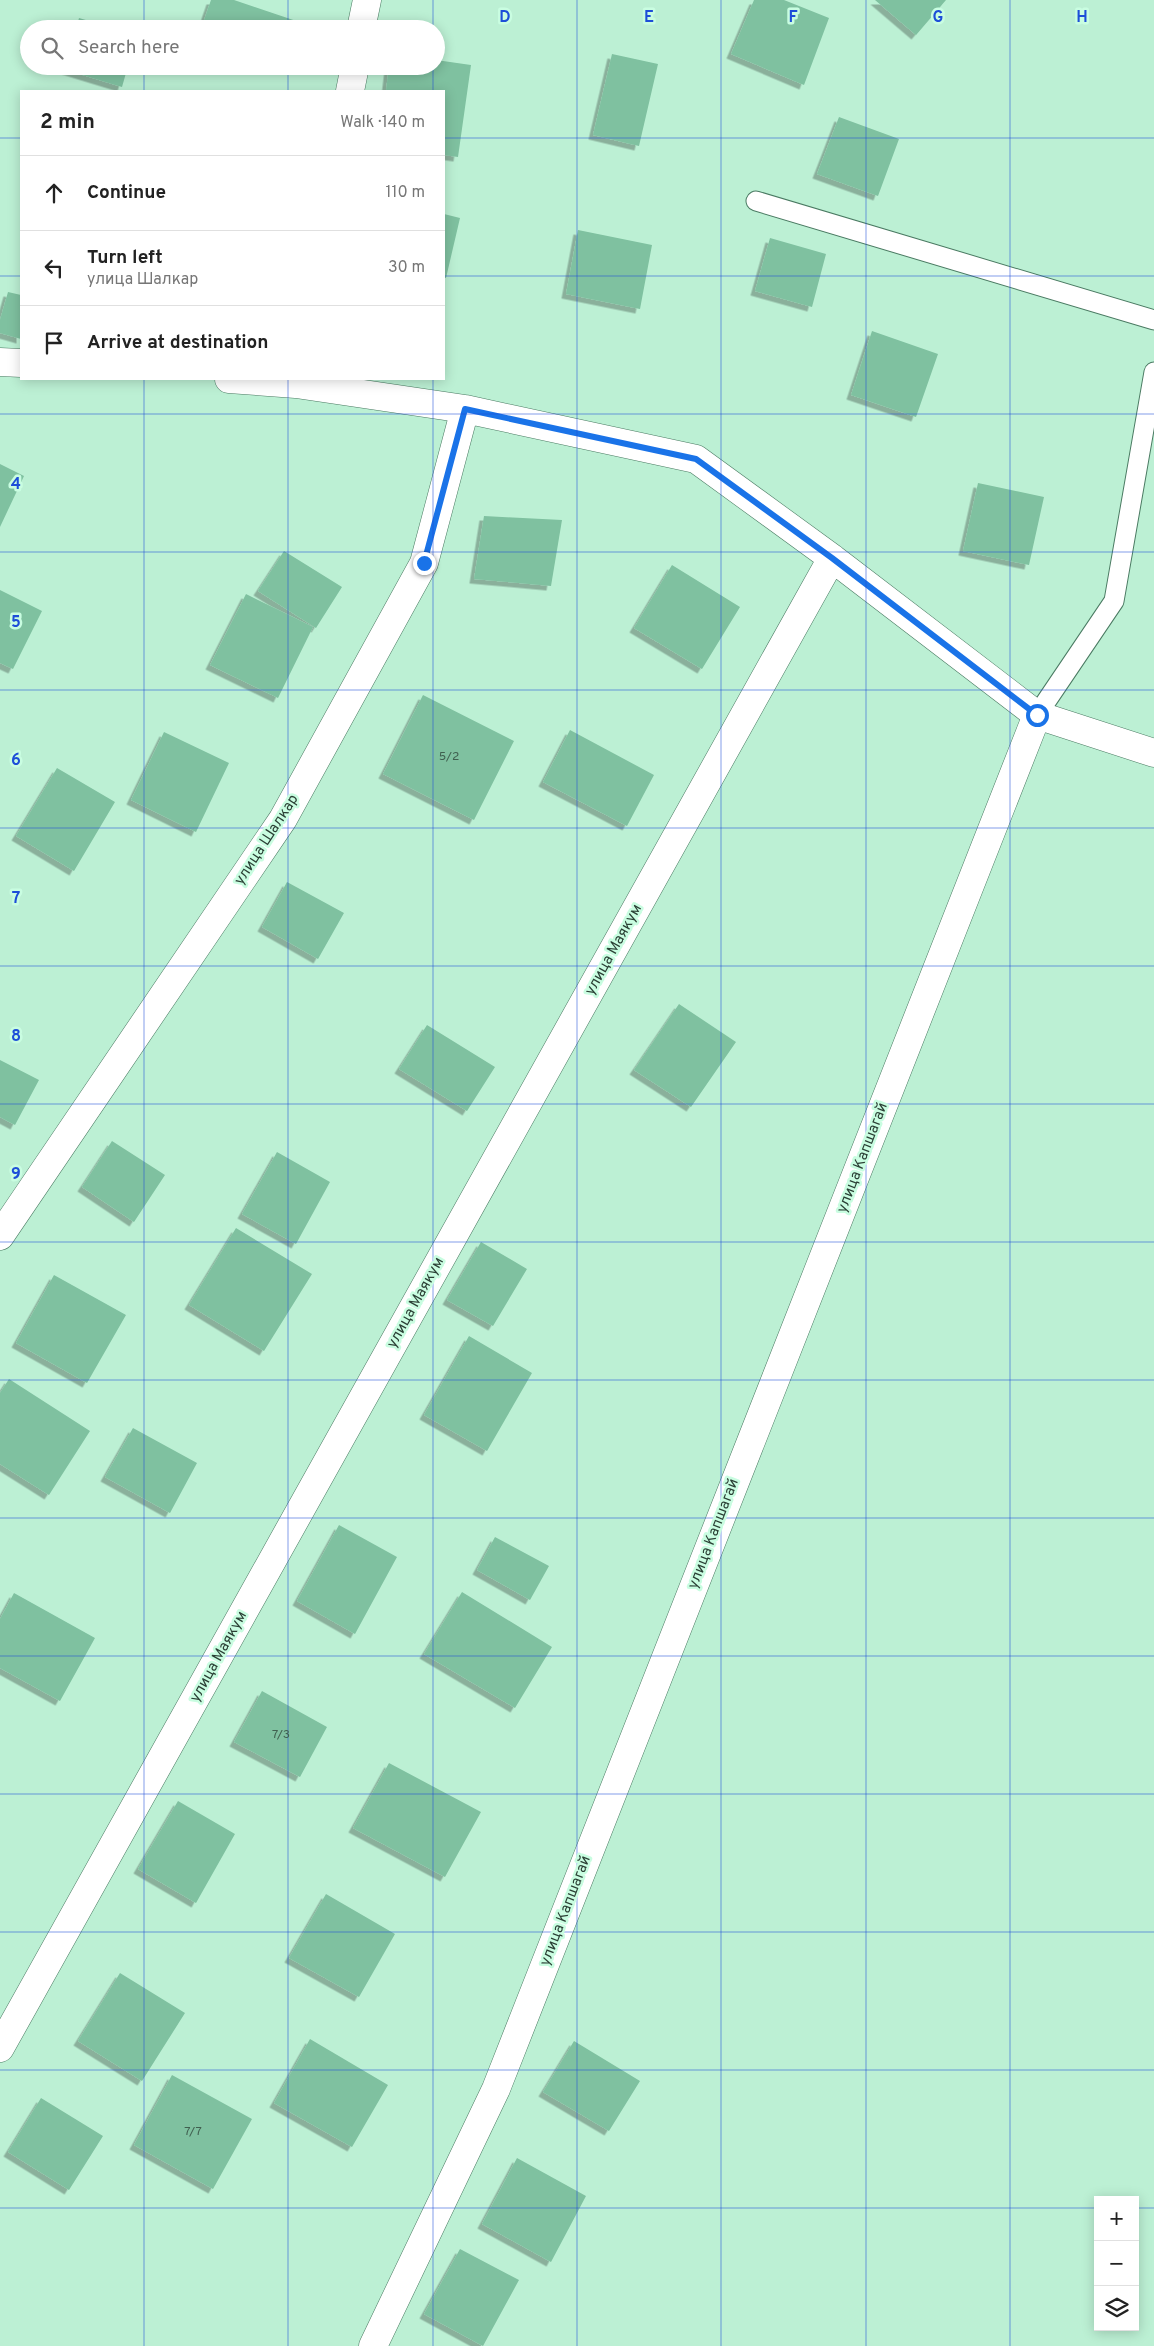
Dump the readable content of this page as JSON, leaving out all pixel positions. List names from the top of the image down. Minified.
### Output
{"streets":{"street":["улица Шалкар","улица Маякум","улица Капшагай"]},"house_numbers":["5/2","7/3","7/7"],"page":{"search":"Search here","heading":["2 min","Walk · 140 m"],"list":[["Continue","110 m"],["Turn left","улица Шалкар","30 m"],"Arrive at destination"],"map_buttons":["+","−"]},"grid":{"columns":["D","E","F","G","H"],"rows":["4","5","6","7","8","9"]}}
